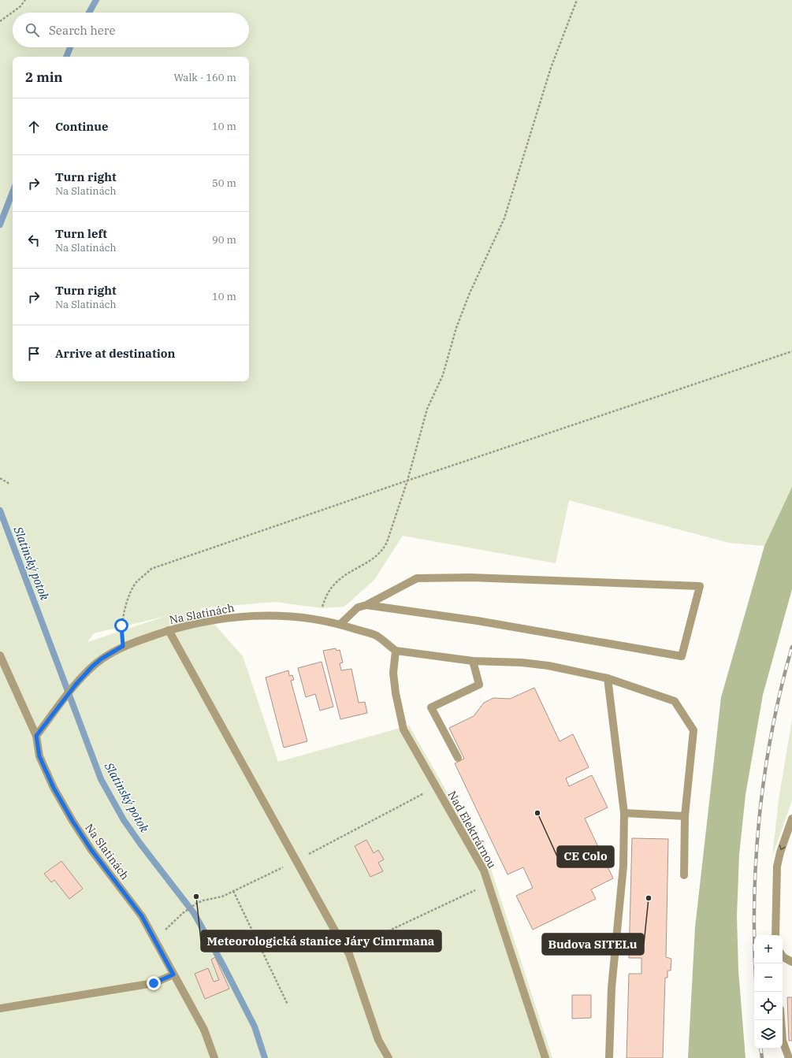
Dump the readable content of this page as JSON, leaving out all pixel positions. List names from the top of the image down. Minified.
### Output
{"streets":{"street":["Na Slatinách","Nad Elektrárnou"]},"crossings":[["Na Slatinách","Nad Elektrárnou"]],"water":["Slatinský potok"],"places":["CE Colo","Meteorologická stanice Járy Cimrmana","Budova SITELu"],"page":{"search":"Search here","heading":["2 min","Walk · 160 m"],"list":[["Continue","10 m"],["Turn right","Na Slatinách","50 m"],["Turn left","Na Slatinách","90 m"],["Turn right","Na Slatinách","10 m"],"Arrive at destination"],"map_buttons":["+","−"]}}
